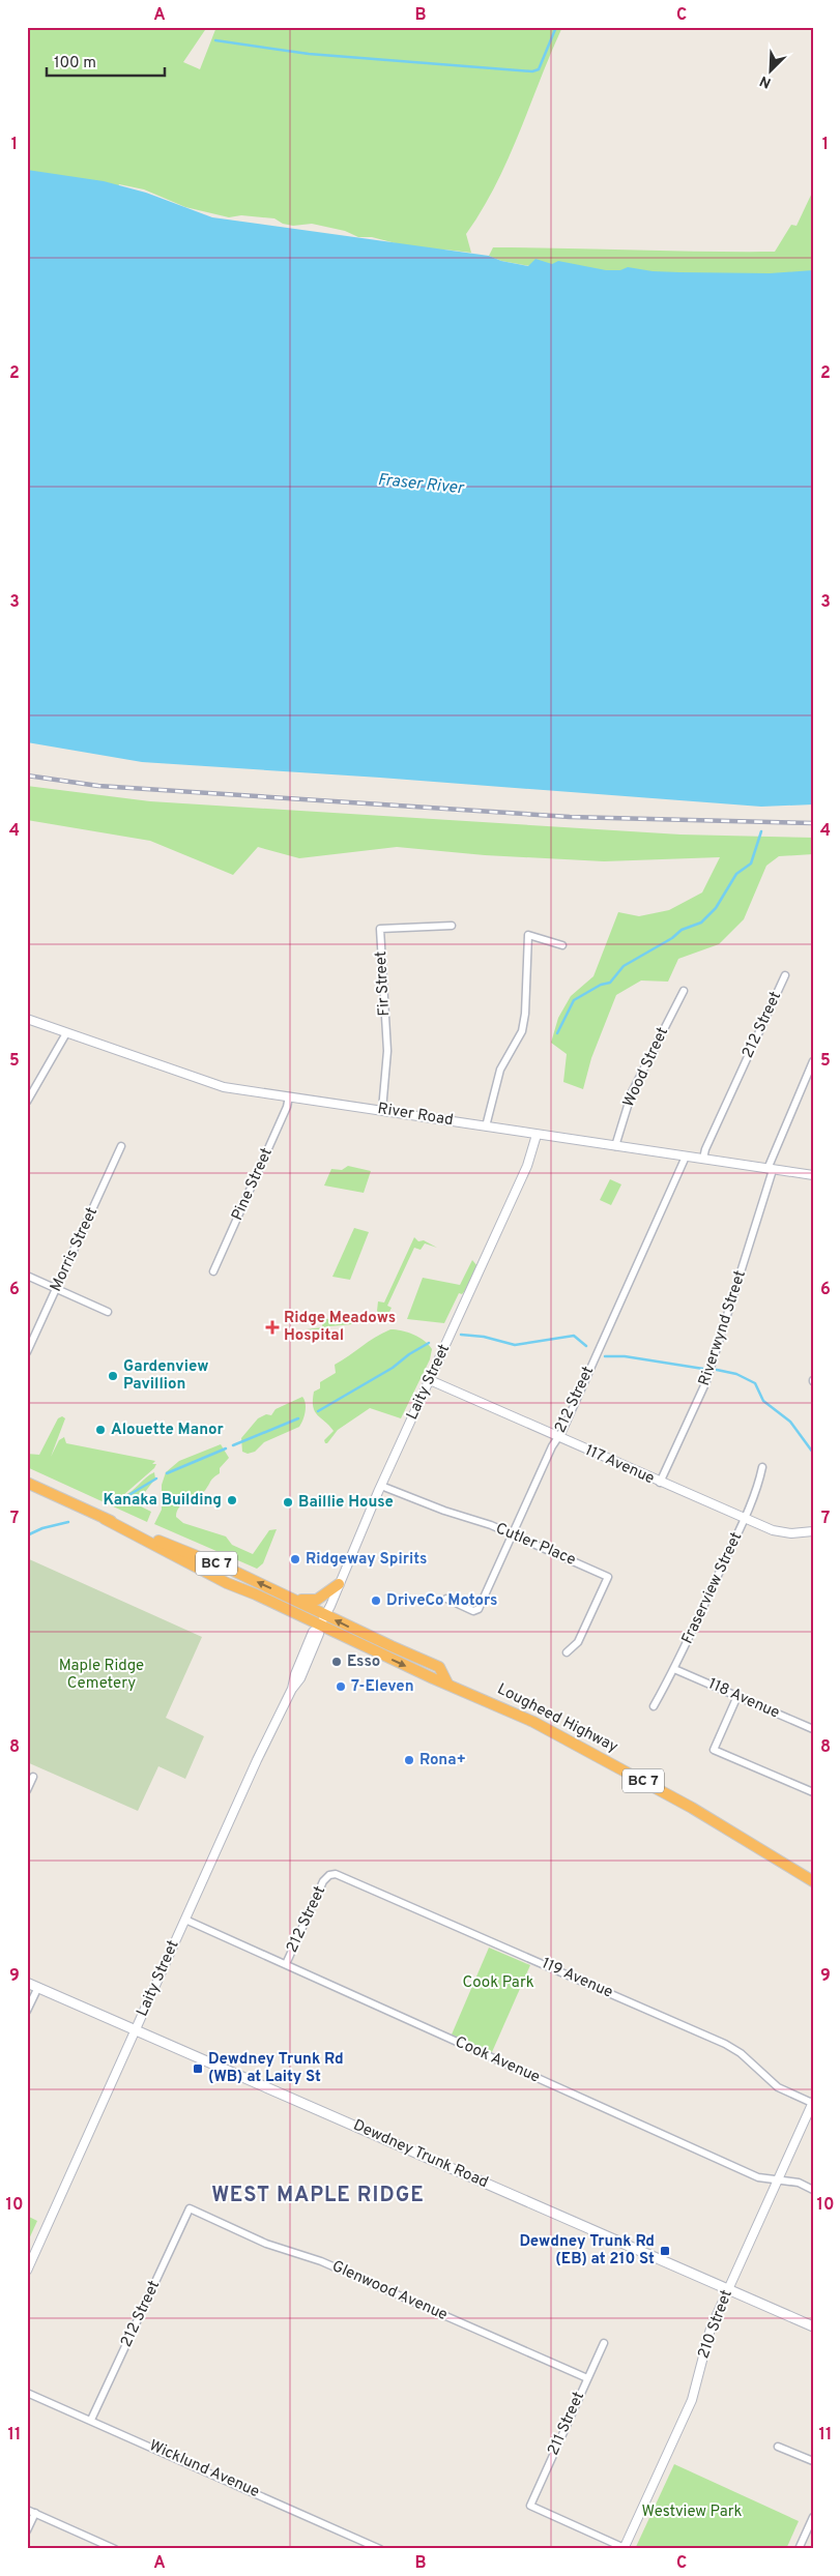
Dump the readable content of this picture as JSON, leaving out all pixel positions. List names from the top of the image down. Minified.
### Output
{"streets":{"highway":["BC 7","Lougheed Highway"],"main road":["Dewdney Trunk Road"],"street":["Fir Street","212 Street","Wood Street","River Road","Pine Street","Morris Street","Riverwynd Street","Laity Street","117 Avenue","Cutler Place","Fraserview Street","118 Avenue","119 Avenue","Cook Avenue","Glenwood Avenue","210 Street","211 Street","Wicklund Avenue"]},"crossings":[["Fir Street","River Road"],["212 Street","River Road"],["212 Street","117 Avenue"],["212 Street","Cutler Place"],["212 Street","119 Avenue"],["212 Street","Cook Avenue"],["212 Street","Glenwood Avenue"],["212 Street","Wicklund Avenue"],["Wood Street","River Road"],["River Road","Pine Street"],["River Road","Riverwynd Street"],["River Road","Laity Street"],["Riverwynd Street","117 Avenue"],["Laity Street","117 Avenue"],["Laity Street","Cutler Place"],["Laity Street","Lougheed Highway"],["Laity Street","Cook Avenue"],["Laity Street","Dewdney Trunk Road"],["117 Avenue","Fraserview Street"],["Fraserview Street","118 Avenue"],["119 Avenue","210 Street"],["Cook Avenue","210 Street"],["Dewdney Trunk Road","210 Street"],["Glenwood Avenue","211 Street"],["210 Street","211 Street"]],"districts":["WEST MAPLE RIDGE"],"water":["Fraser River"],"parks":["Maple Ridge Cemetery","Cook Park","Westview Park"],"places":{"health":["Ridge Meadows Hospital"],"other":["Gardenview Pavillion","Alouette Manor","Kanaka Building","Baillie House","Ridgeway Spirits","DriveCo Motors","Esso","7-Eleven","Rona+"],"transit":["Dewdney Trunk Rd (WB) at Laity St","Dewdney Trunk Rd (EB) at 210 St"]},"scale_bar":"100 m","north":"bottom left","grid":{"columns":["A","B","C"],"rows":["1","2","3","4","5","6","7","8","9","10","11"]}}
